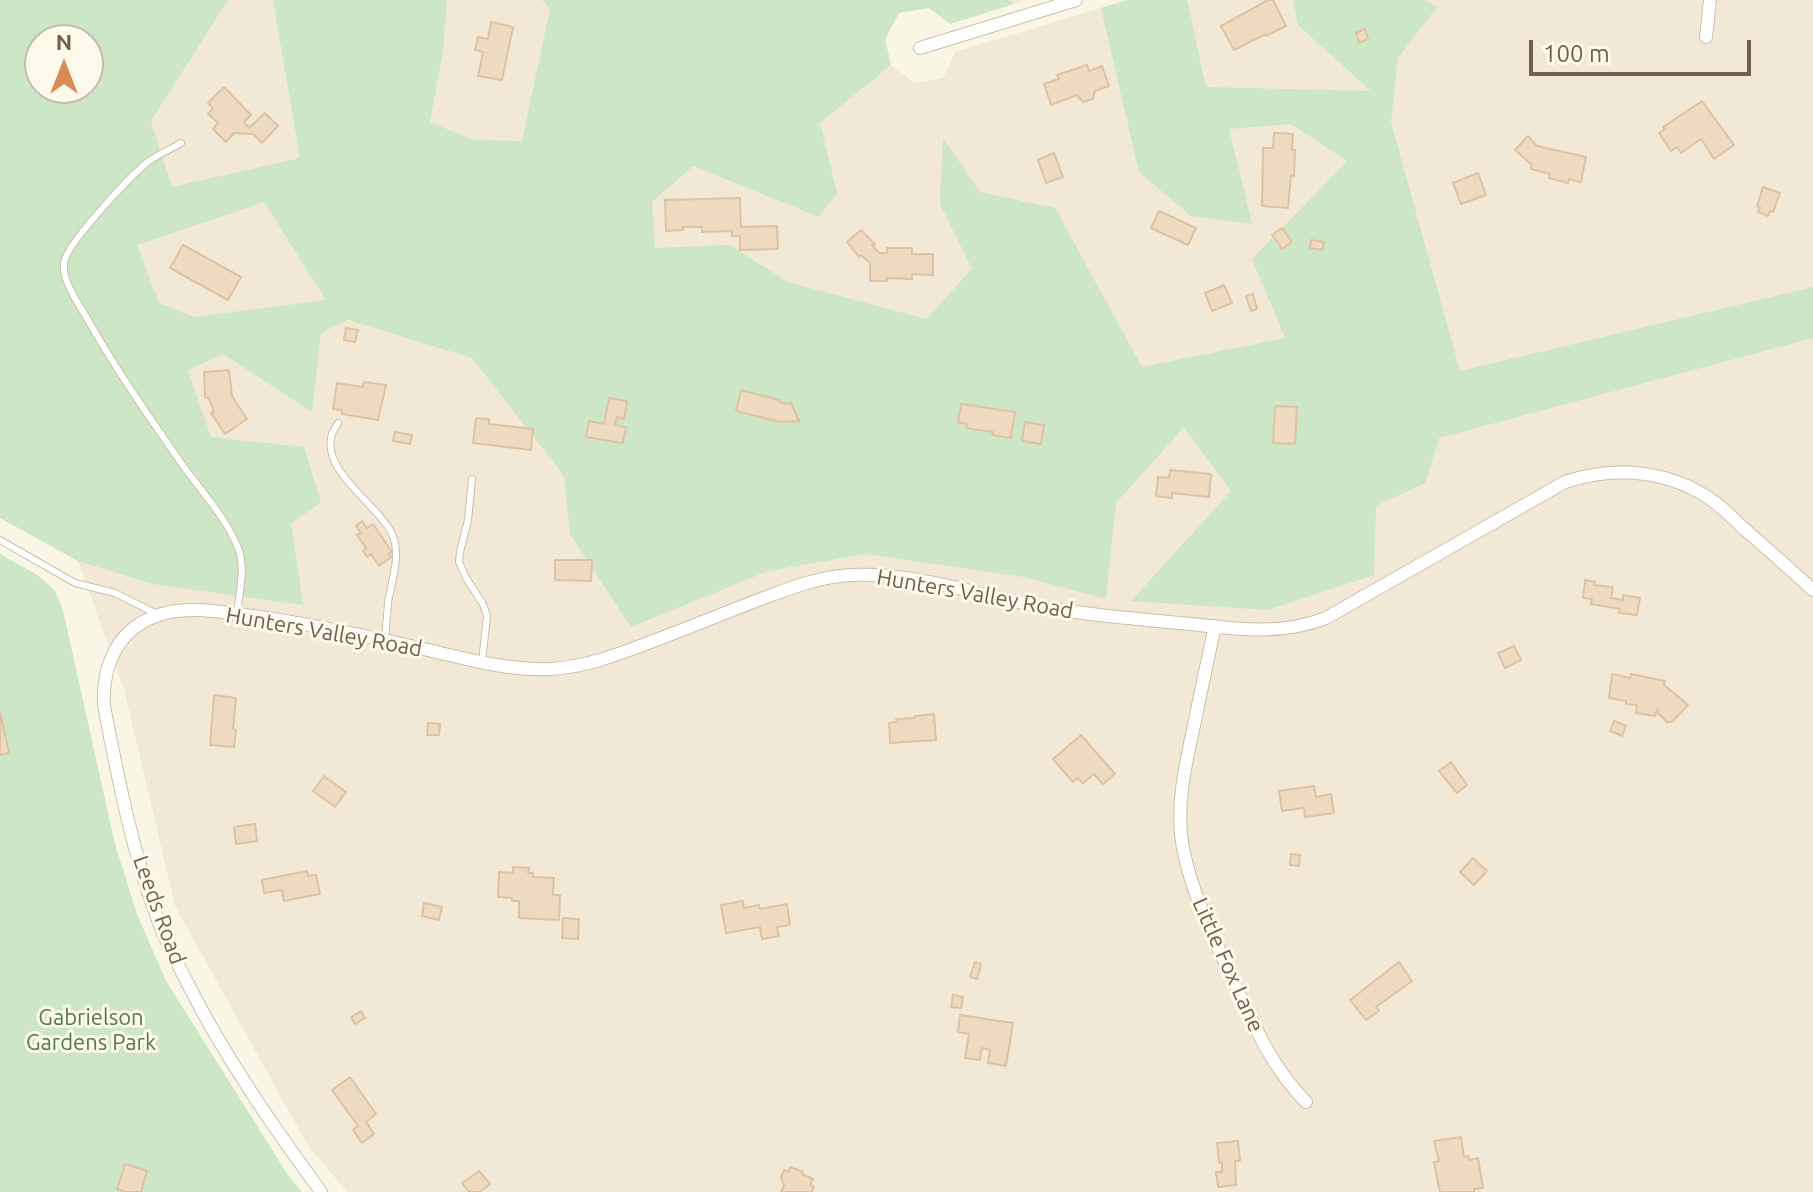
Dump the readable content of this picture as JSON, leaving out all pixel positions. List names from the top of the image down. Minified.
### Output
{"streets":{"street":["Hunters Valley Road","Leeds Road","Little Fox Lane"]},"crossings":[["Hunters Valley Road","Leeds Road"],["Hunters Valley Road","Little Fox Lane"]],"parks":["Gabrielson Gardens Park"],"scale_bar":"100 m","north":"top"}
